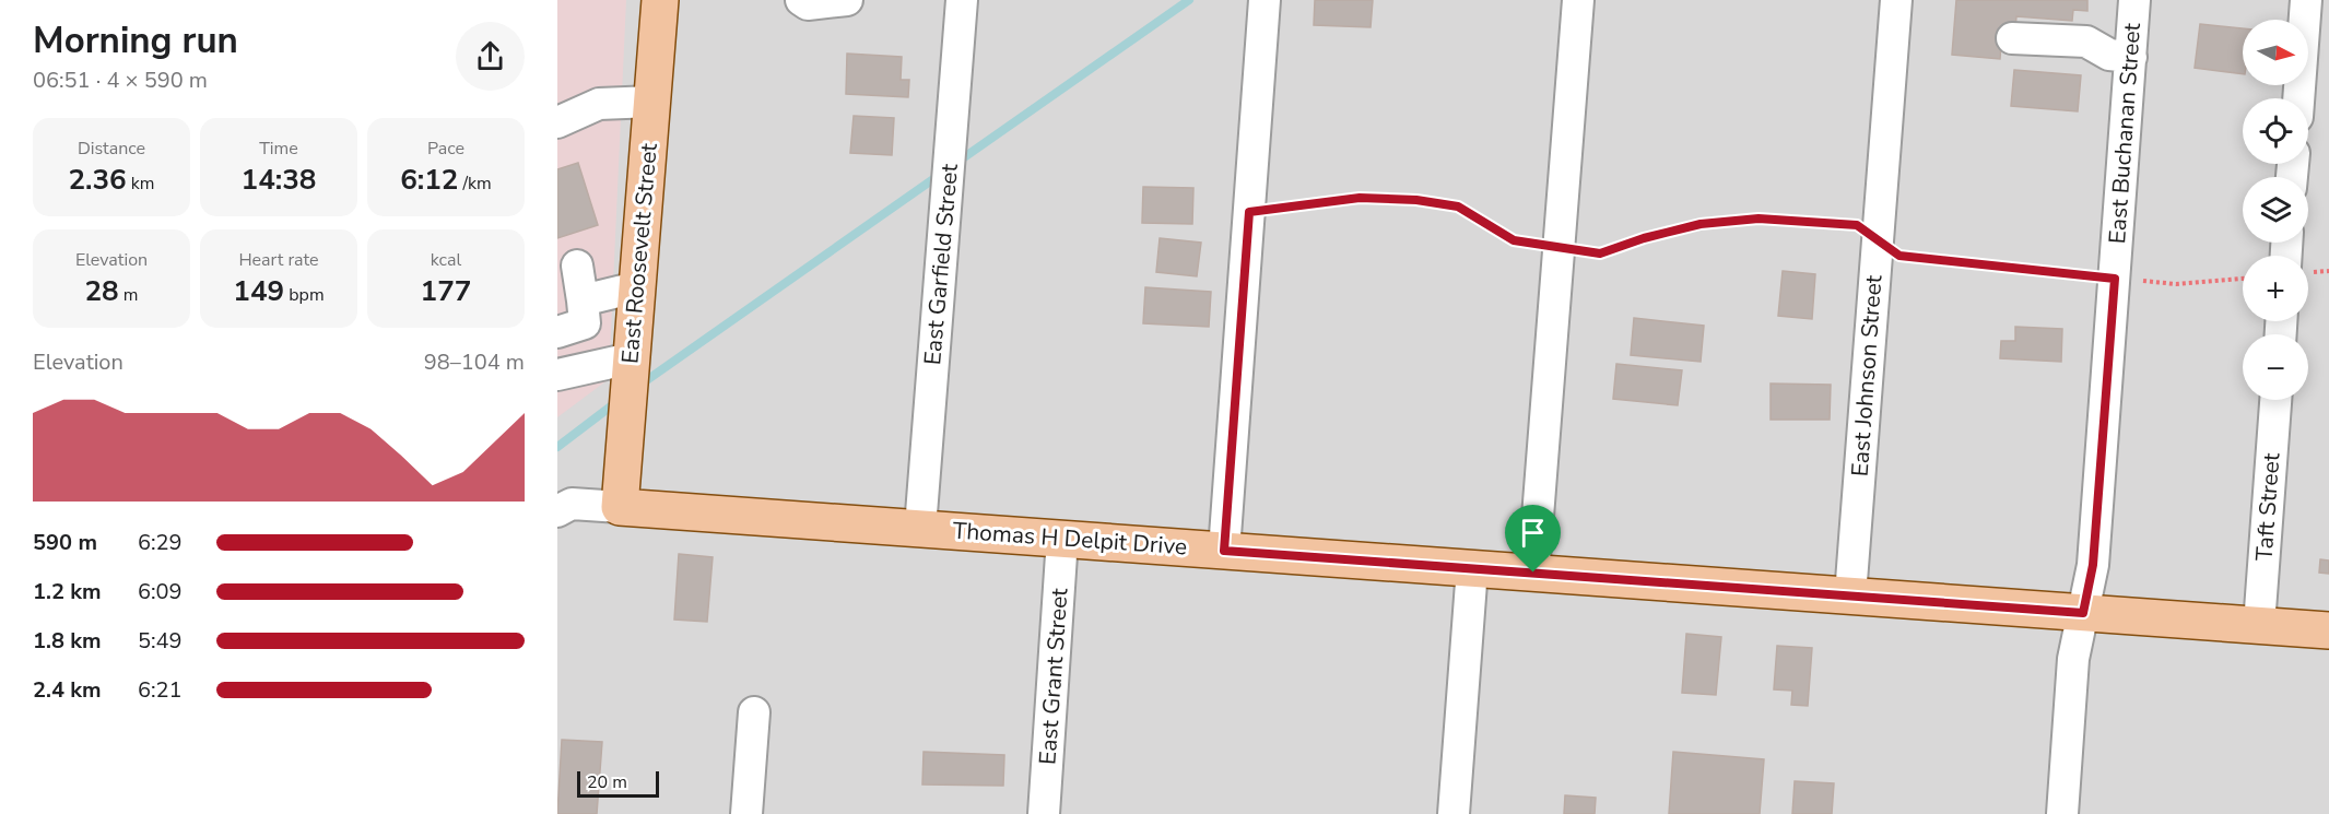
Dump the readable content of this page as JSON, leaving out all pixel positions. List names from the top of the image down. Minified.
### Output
{"streets":{"main road":["East Roosevelt Street","Thomas H Delpit Drive"],"street":["East Buchanan Street","East Garfield Street","East Johnson Street","Taft Street","East Grant Street"]},"crossings":[["East Buchanan Street","Thomas H Delpit Drive"],["East Roosevelt Street","Thomas H Delpit Drive"],["East Garfield Street","Thomas H Delpit Drive"],["East Johnson Street","Thomas H Delpit Drive"],["Taft Street","Thomas H Delpit Drive"],["Thomas H Delpit Drive","East Grant Street"]],"scale_bar":"20 m","north":"right","page":{"heading":["Morning run","06:51 · 4 × 590 m"],"map_buttons":["+","−"],"stats":[["Distance","2.36 km"],["Time","14:38"],["Pace","6:12 /km"],["Elevation","28 m"],["Heart rate","149 bpm"],["kcal","177"]],"chart":["Elevation","98–104 m"],"list":[{"name":"590 m","note":"6:29"},{"name":"1.2 km","note":"6:09"},{"name":"1.8 km","note":"5:49"},{"name":"2.4 km","note":"6:21"}],"scale":"20 m"}}
